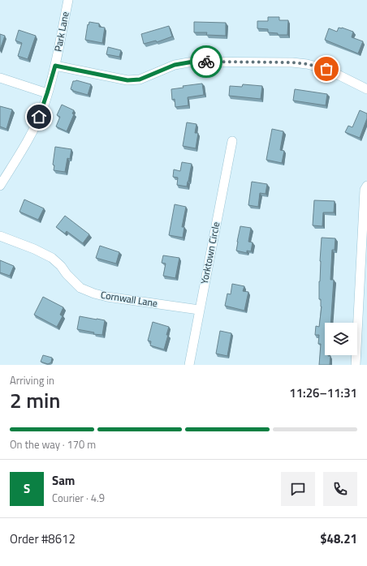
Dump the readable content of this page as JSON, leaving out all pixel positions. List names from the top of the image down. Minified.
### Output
{"streets":{"street":["Park Lane","Yorktown Circle","Cornwall Lane"]},"crossings":[["Yorktown Circle","Cornwall Lane"]],"page":{"heading":["2 min","Arriving in","11:26–11:31"],"panel":["Sam","Courier · 4.9","Order #8612","$48.21"],"bar":"On the way · 170 m","round":"S"}}
